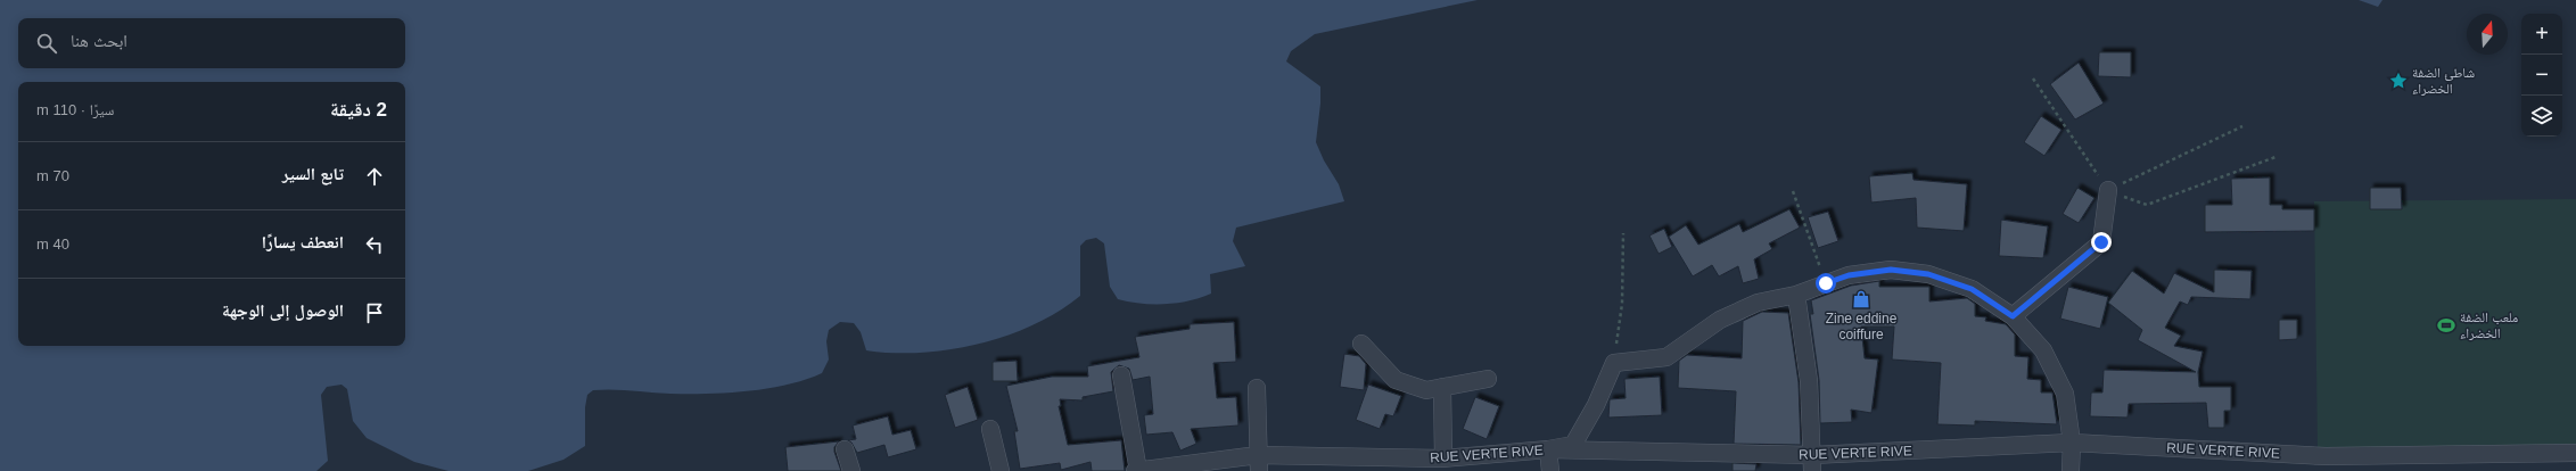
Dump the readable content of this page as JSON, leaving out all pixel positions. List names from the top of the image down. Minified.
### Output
{"streets":{"street":["RUE VERTE RIVE"]},"places":{"place":["شاطئ الضفة الخضراء"],"shop":["Zine eddine coiffure"],"sports":["ملعب الضفة الخضراء"]},"north":"top","page":{"map_buttons":["+","−"],"search":"ابحث هنا","heading":["2 دقيقة","سيرًا · 110 m"],"list":[["تابع السير","70 m"],["انعطف يسارًا","40 m"],"الوصول إلى الوجهة"]}}
